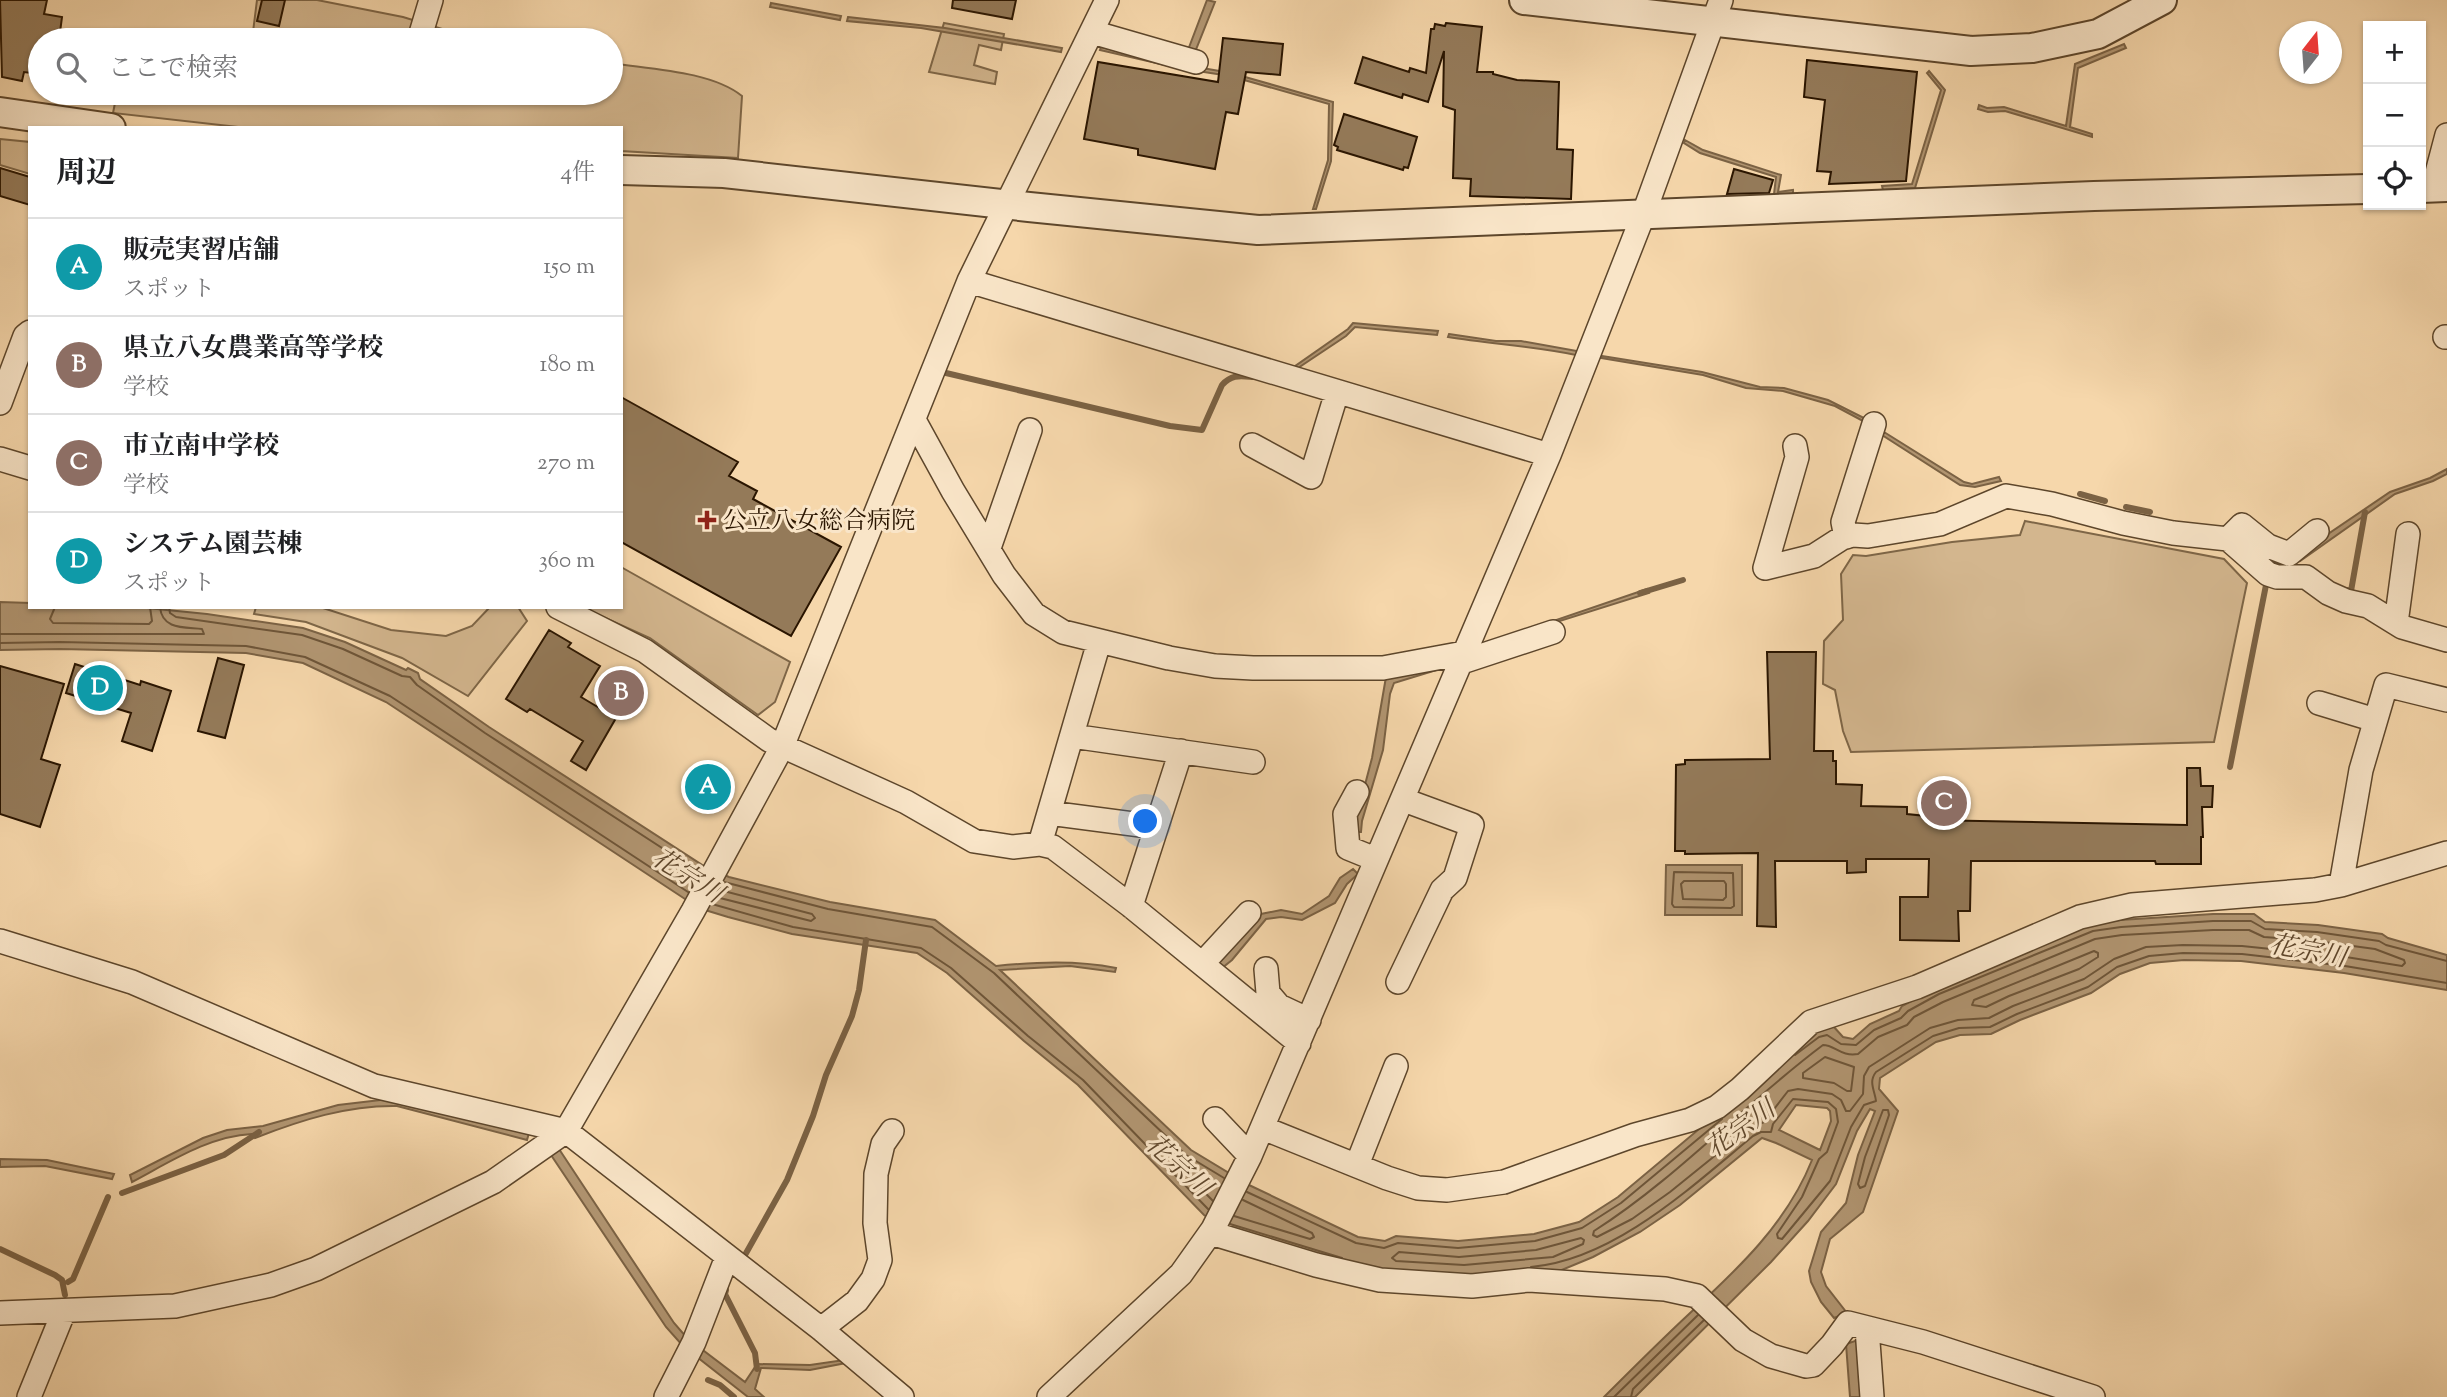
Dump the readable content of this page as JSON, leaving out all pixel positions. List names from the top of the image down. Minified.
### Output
{"water":["花宗川"],"places":{"health":["公立八女総合病院"]},"north":"top","page":{"map_buttons":["+","−"],"search":"ここで検索","heading":["周辺","4件"],"list":[{"mark":"A","name":"販売実習店舗","note":"スポット","value":"150 m"},{"mark":"B","name":"県立八女農業高等学校","note":"学校","value":"180 m"},{"mark":"C","name":"市立南中学校","note":"学校","value":"270 m"},{"mark":"D","name":"システム園芸棟","note":"スポット","value":"360 m"}],"pins":["D","B","A","C"]}}
